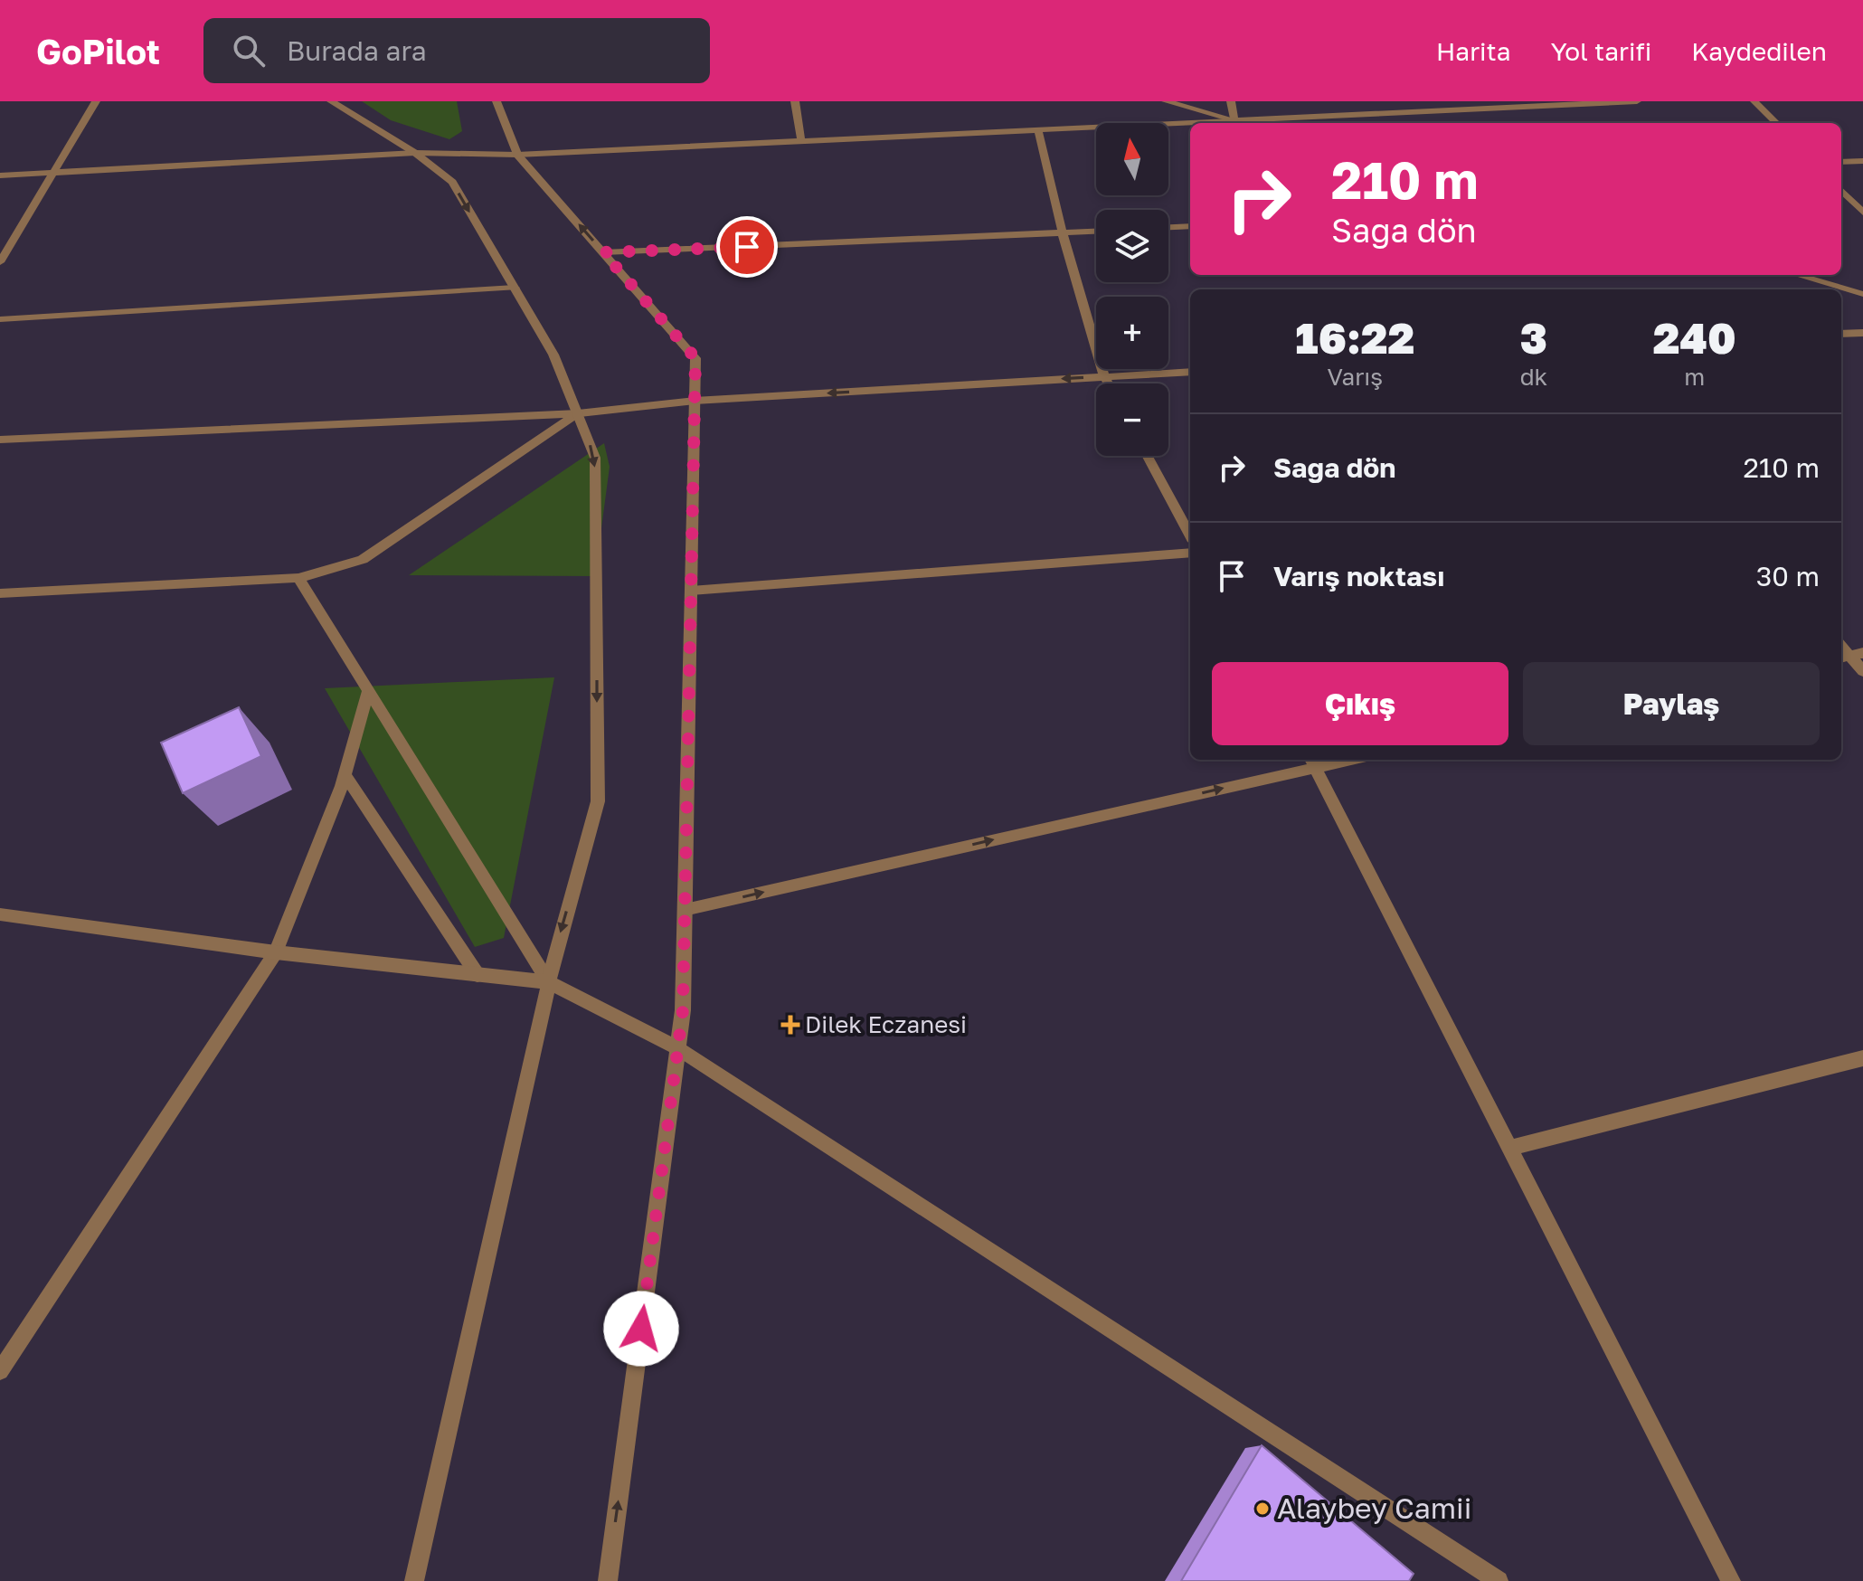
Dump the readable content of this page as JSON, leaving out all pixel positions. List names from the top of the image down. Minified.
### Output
{"places":{"health":["Dilek Eczanesi"],"other":["Alaybey Camii"]},"north":"top","page":{"header":"GoPilot","search":"Burada ara","nav":["Harita","Yol tarifi","Kaydedilen"],"map_buttons":["+","−"],"turn":["210 m","Sağa dön"],"eta":["16:22","Varış","3","dk","240","m"],"list":[{"name":"Sağa dön","value":"210 m"},{"name":"Varış noktası","value":"30 m"}],"buttons":["Çıkış","Paylaş"]}}
